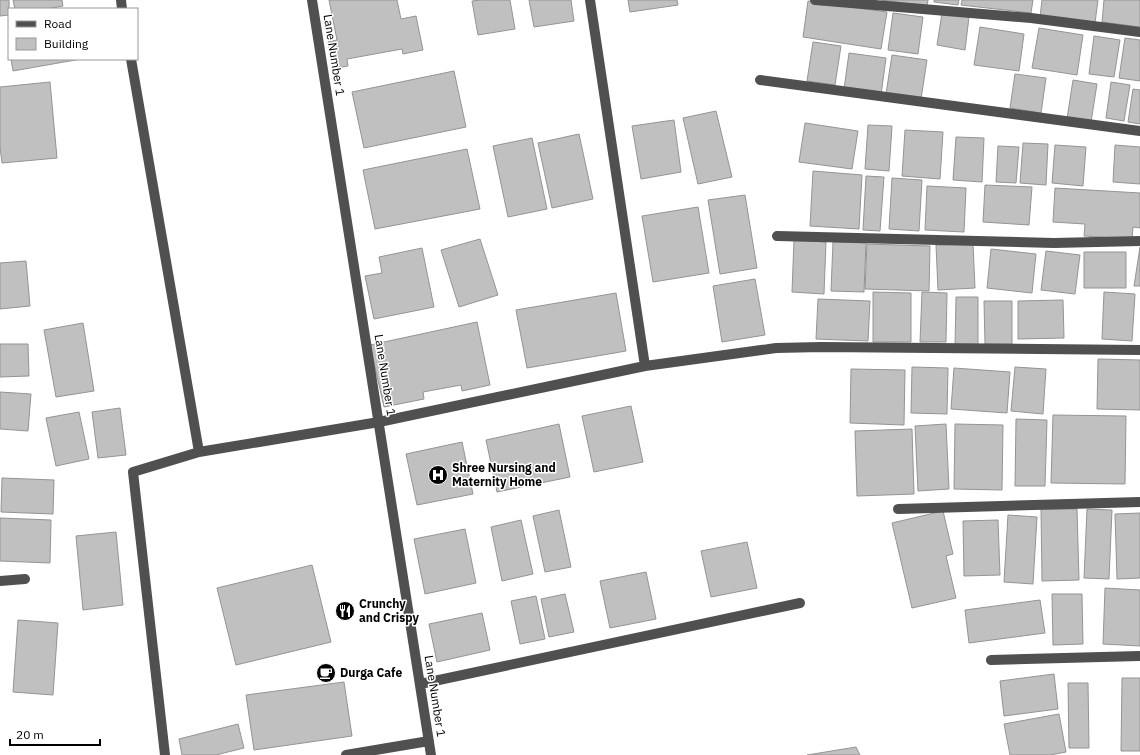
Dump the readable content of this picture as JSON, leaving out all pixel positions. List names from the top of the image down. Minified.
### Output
{"streets":{"street":["Lane Number 1"]},"places":{"hospital":["Shree Nursing and Maternity Home"],"restaurant":["Crunchy and Crispy"],"cafe":["Durga Cafe"]},"legend":["Road","Building"],"scale_bar":"20 m"}
